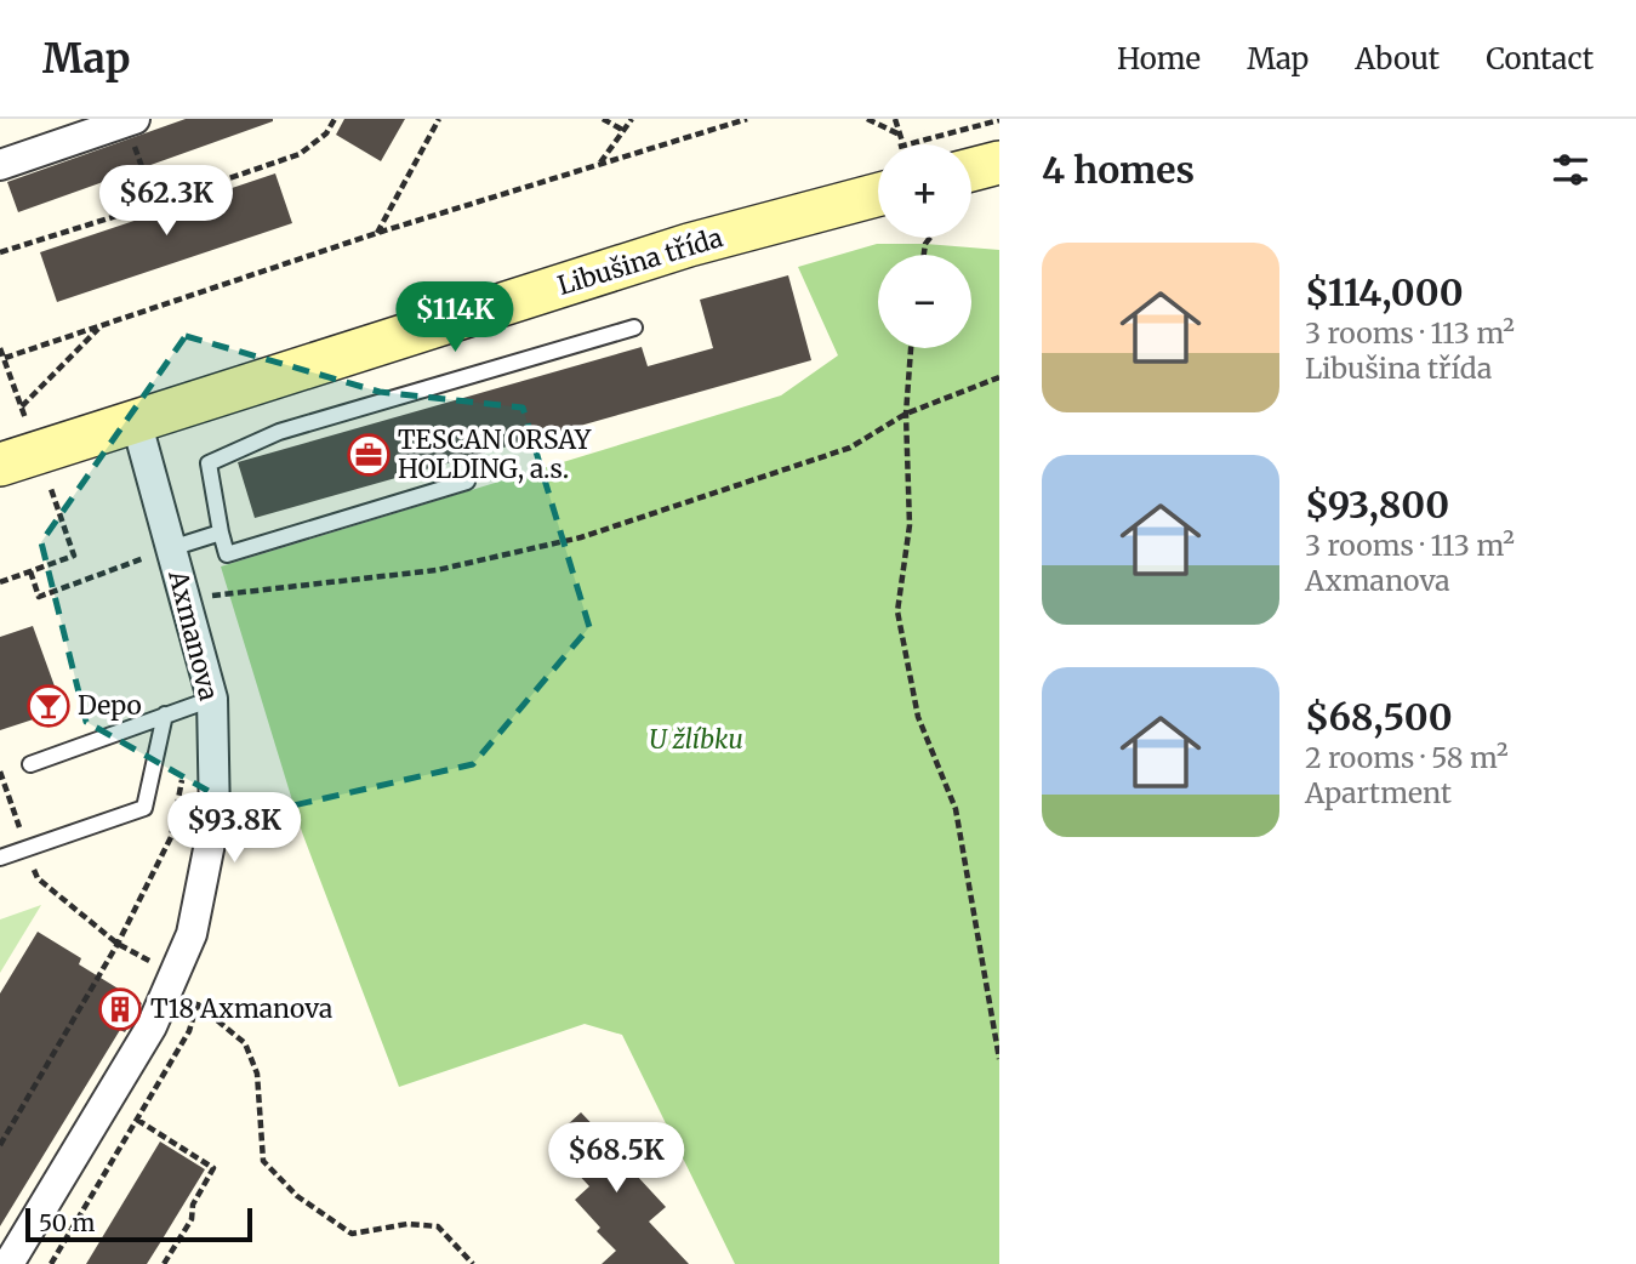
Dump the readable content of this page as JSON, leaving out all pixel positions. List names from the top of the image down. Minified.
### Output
{"streets":{"street":["Libušina třída","Axmanova"]},"crossings":[["Libušina třída","Axmanova"]],"parks":["U žlíbku"],"places":{"office":["TESCAN ORSAY HOLDING, a.s."],"bar":["Depo"],"building":["T18 Axmanova"]},"scale_bar":"50 m","page":{"header":"Map","nav":["Home","Map","About","Contact"],"heading":"4 homes","map_buttons":["+","−"],"price":["$62.3K","$114K","$93.8K","$68.5K"],"list":[{"name":"$114,000","note":"3 rooms · 113 m² · Libušina třída"},{"name":"$93,800","note":"3 rooms · 113 m² · Axmanova"},{"name":"$68,500","note":"2 rooms · 58 m² · Apartment"}],"scale":"50 m"}}
